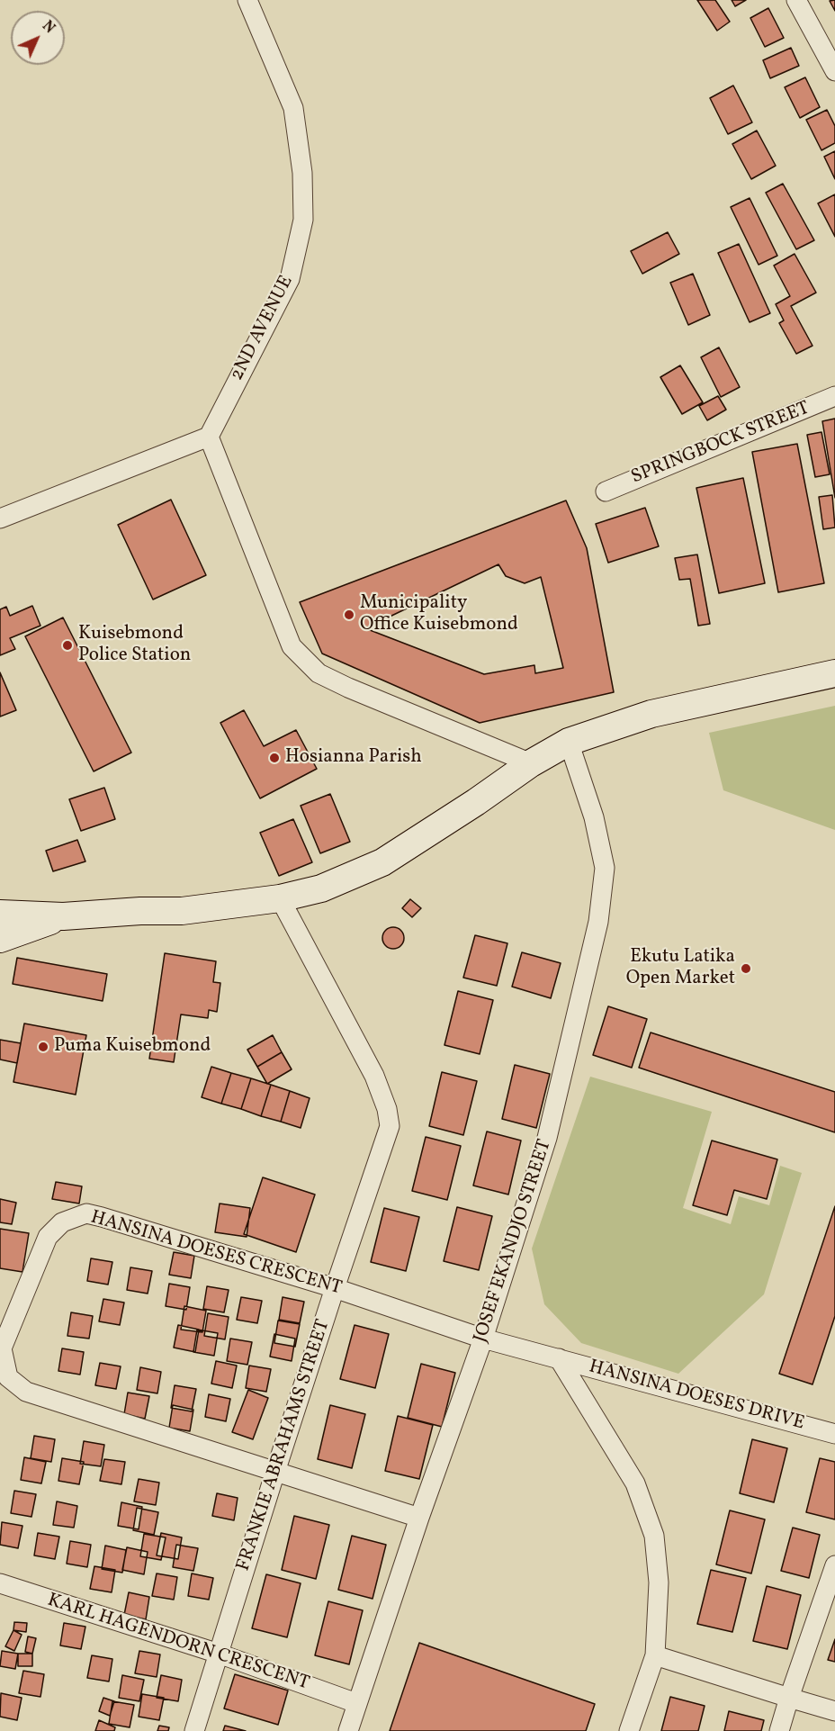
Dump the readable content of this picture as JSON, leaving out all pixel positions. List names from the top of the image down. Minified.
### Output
{"streets":{"street":["2ND AVENUE","SPRINGBOCK STREET","JOSEF EKANDJO STREET","HANSINA DOESES CRESCENT","HANSINA DOESES DRIVE","FRANKIE ABRAHAMS STREET","KARL HAGENDORN CRESCENT"]},"crossings":[["JOSEF EKANDJO STREET","HANSINA DOESES CRESCENT"],["JOSEF EKANDJO STREET","HANSINA DOESES DRIVE"],["JOSEF EKANDJO STREET","KARL HAGENDORN CRESCENT"],["HANSINA DOESES CRESCENT","HANSINA DOESES DRIVE"],["HANSINA DOESES CRESCENT","FRANKIE ABRAHAMS STREET"],["FRANKIE ABRAHAMS STREET","KARL HAGENDORN CRESCENT"]],"places":["Municipality Office Kuisebmond","Kuisebmond Police Station","Hosianna Parish","Ekutu Latika Open Market","Puma Kuisebmond"],"north":"top right"}
